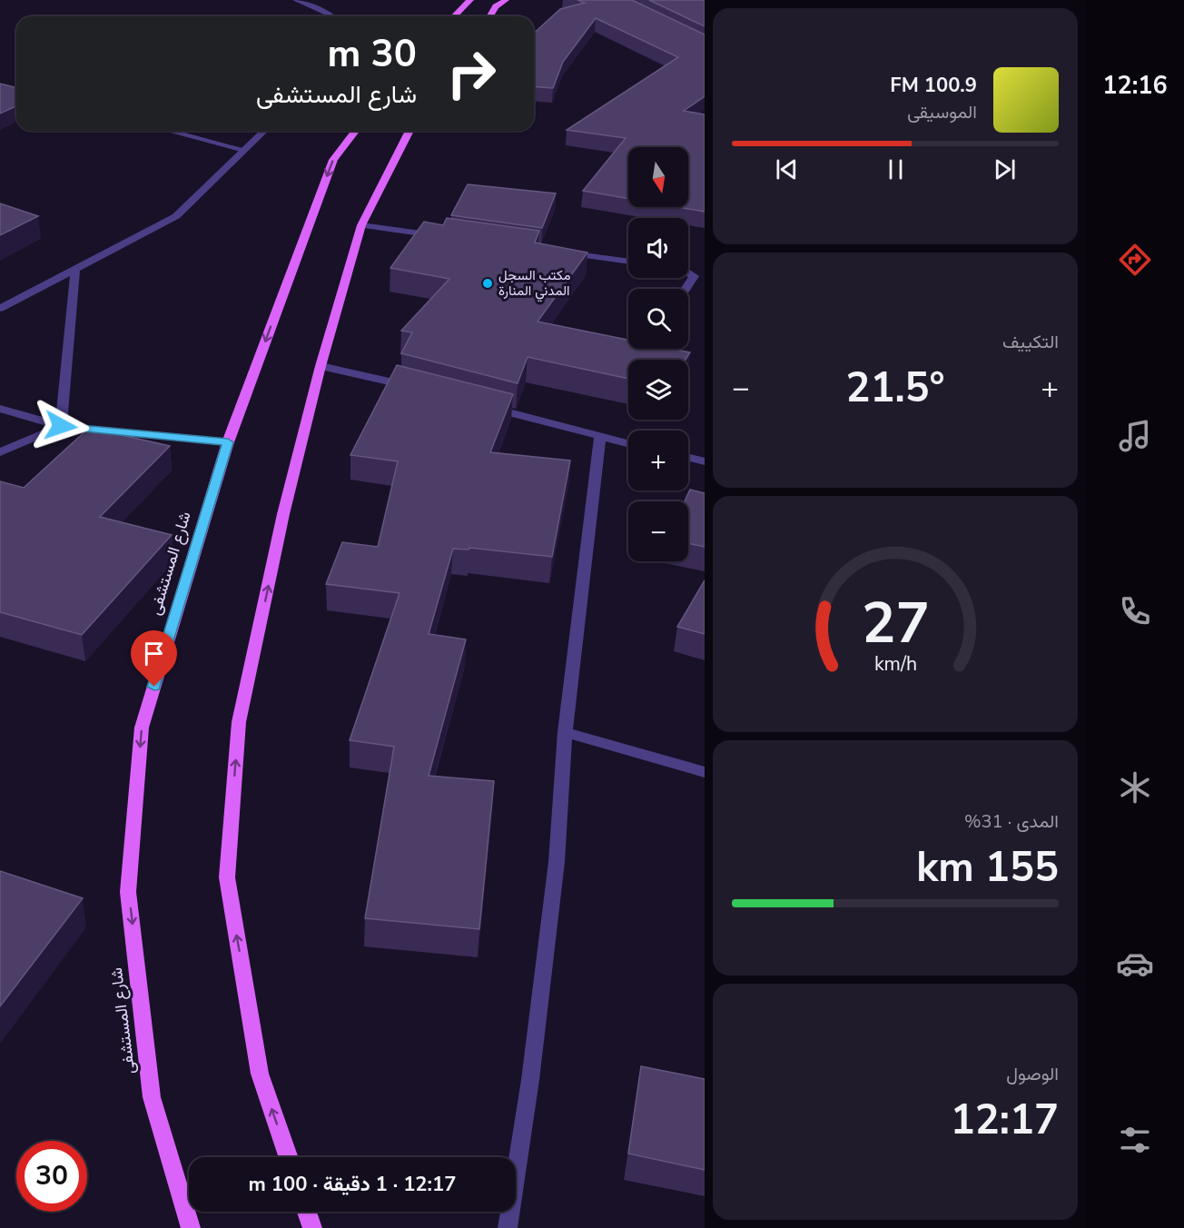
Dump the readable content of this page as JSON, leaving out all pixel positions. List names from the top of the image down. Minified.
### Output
{"streets":{"main road":["شارع المستشفى"]},"places":["مكتب السجل المدني المنارة"],"north":"bottom","page":{"tabs":"12:16","turn":["30 m","شارع المستشفى"],"song":["100.9 FM","الموسيقى"],"map_buttons":["+","−"],"tile":["التكييف",["المدى · 31%","155 km"],["الوصول","12:17"]],"heat":["−","21.5°","+"],"limit":"30","trip":"12:17 · 1 دقيقة · 100 m","gauge":["27","km/h"]}}
